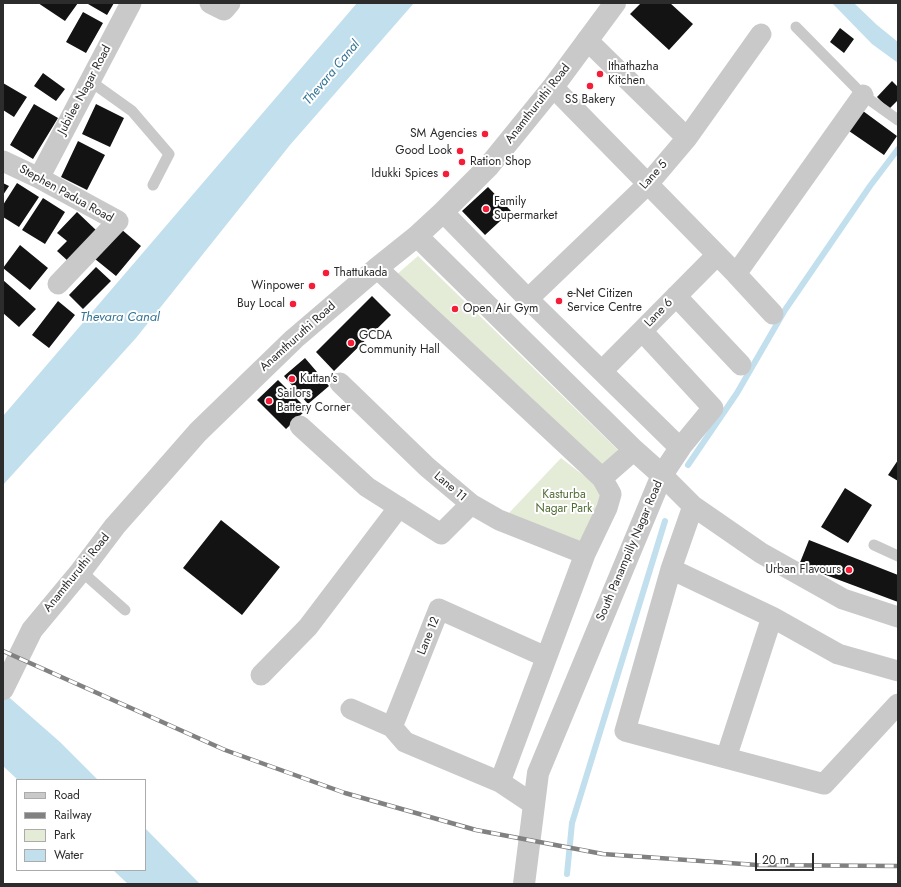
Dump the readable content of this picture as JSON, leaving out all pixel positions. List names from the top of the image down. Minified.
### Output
{"streets":{"street":["Jubilee Nagar Road","Anamthuruthi Road","Lane 5","Stephen Padua Road","Lane 6","Lane 11","South Panampilly Nagar Road","Lane 12"]},"crossings":[["Jubilee Nagar Road","Stephen Padua Road"],["Anamthuruthi Road","South Panampilly Nagar Road"]],"water":["Thevara Canal"],"parks":["Kasturba Nagar Park"],"places":["Ithathazha Kitchen","SS Bakery","SM Agencies","Good Look","Ration Shop","Idukki Spices","Family Supermarket","Thattukada","Winpower","e-Net Citizen Service Centre","Buy Local","Open Air Gym","GCDA Community Hall","Kuttan's","Sailors Battery Corner","Urban Flavours"],"legend":["Road","Railway","Park","Water"],"scale_bar":"20 m"}
